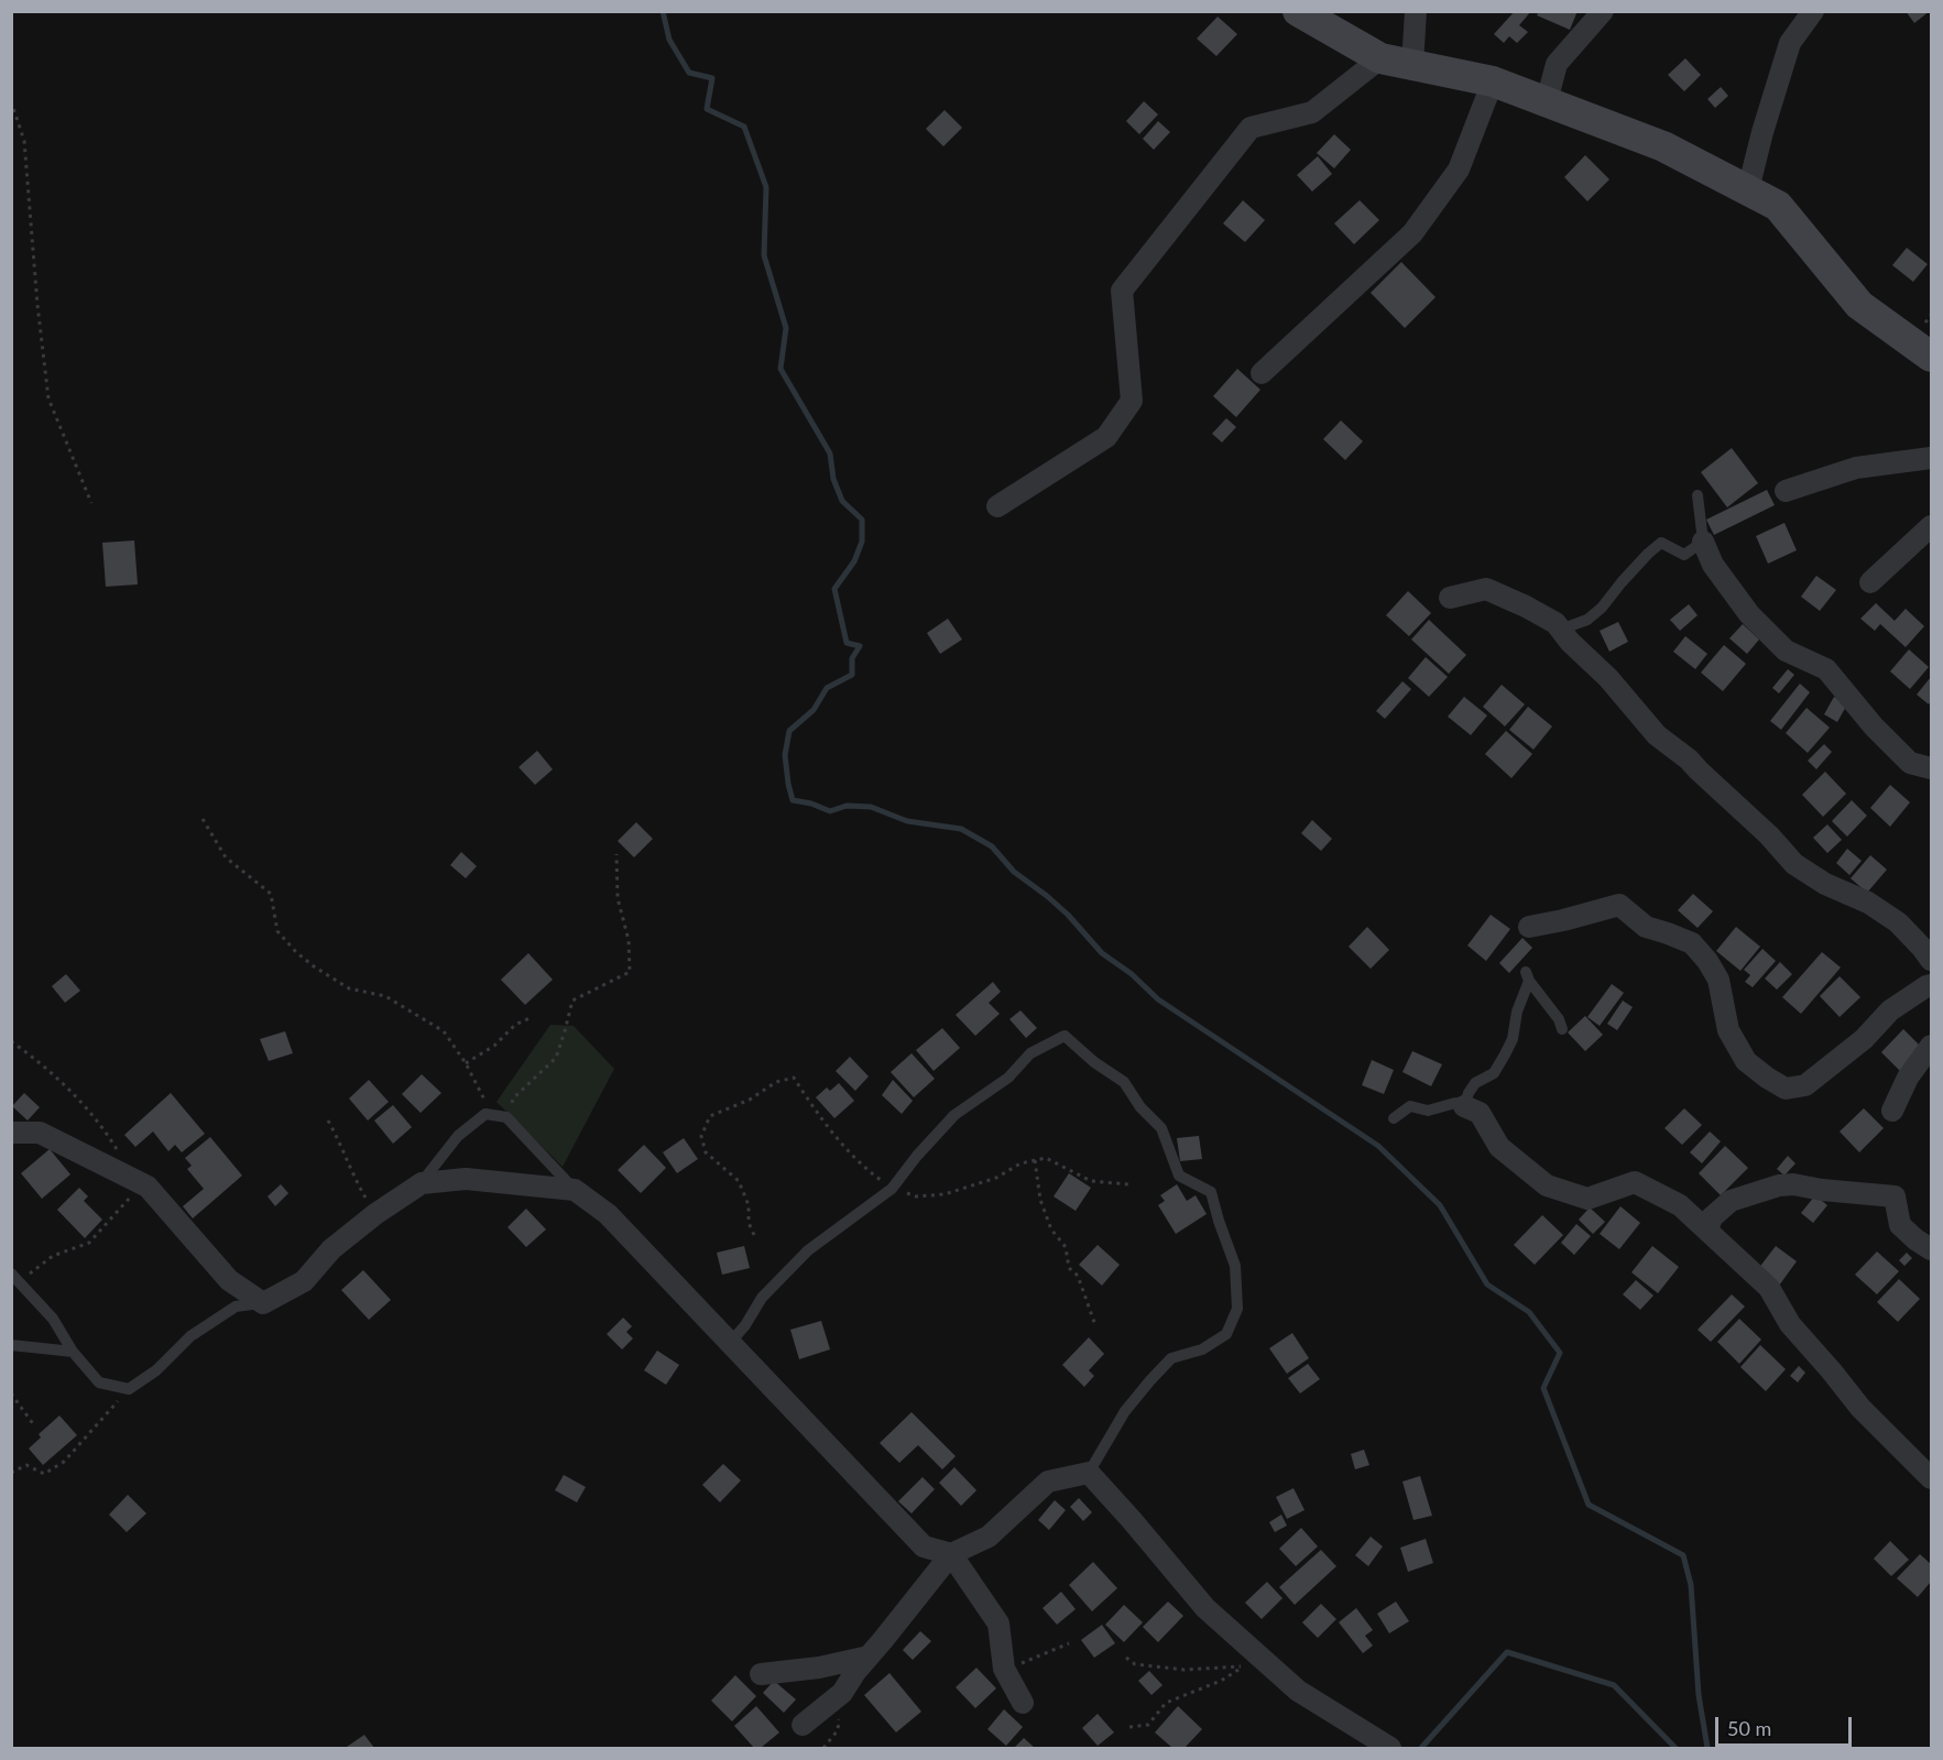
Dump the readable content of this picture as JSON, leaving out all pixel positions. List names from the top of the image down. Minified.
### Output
{"scale_bar":"50 m"}
